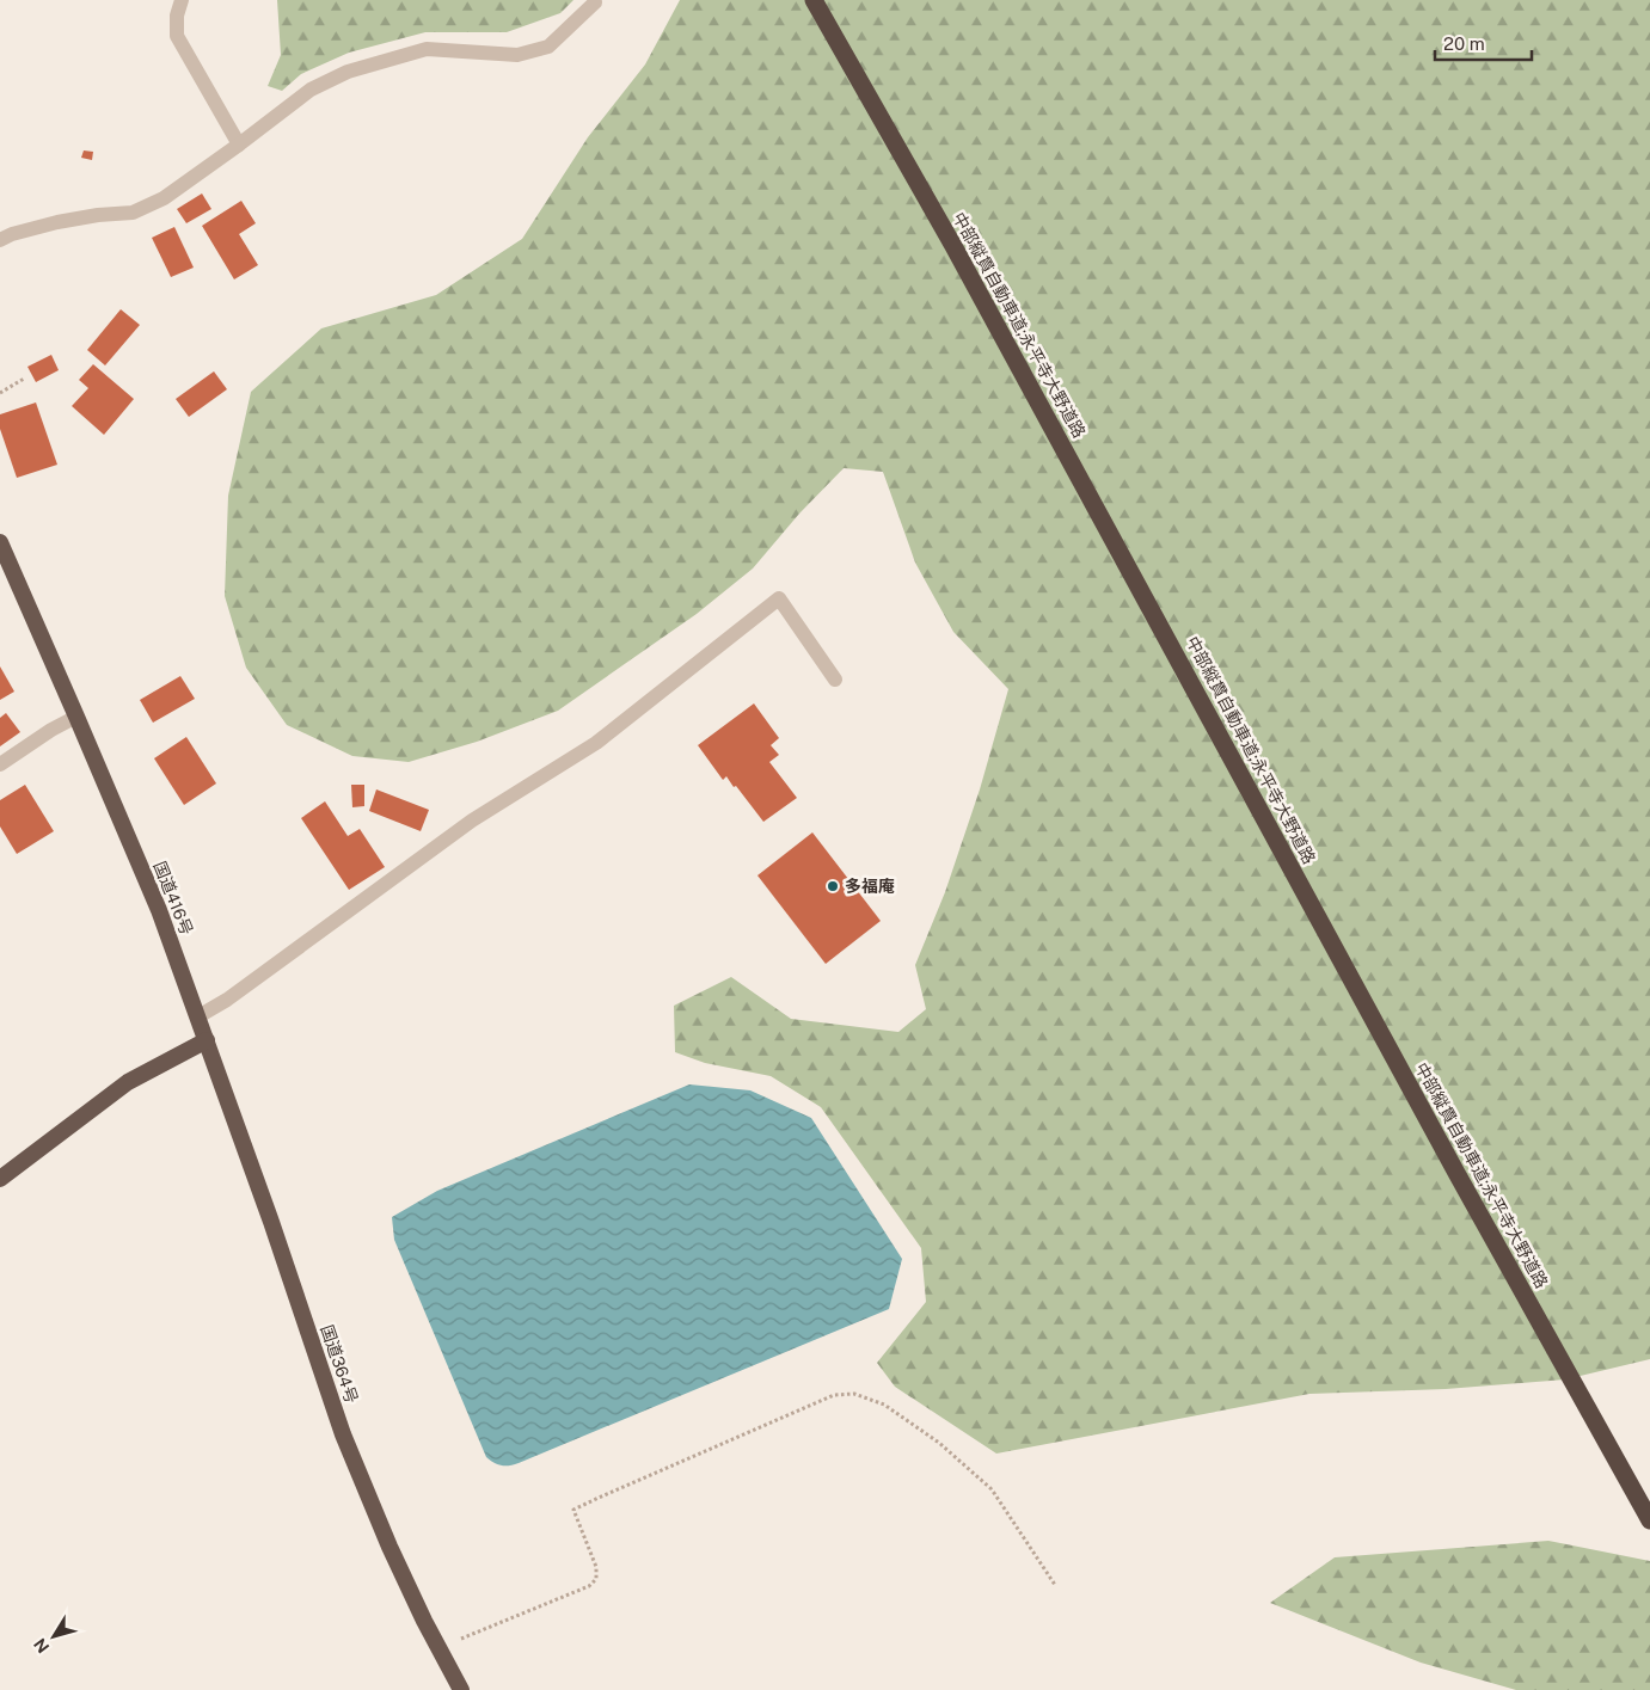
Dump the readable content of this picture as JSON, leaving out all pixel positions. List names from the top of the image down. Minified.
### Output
{"streets":{"highway":["中部縦貫自動車道;永平寺大野道路","国道416号","国道364号"]},"crossings":[["国道416号","国道364号"]],"places":["多福庵"],"scale_bar":"20 m","north":"bottom left"}
